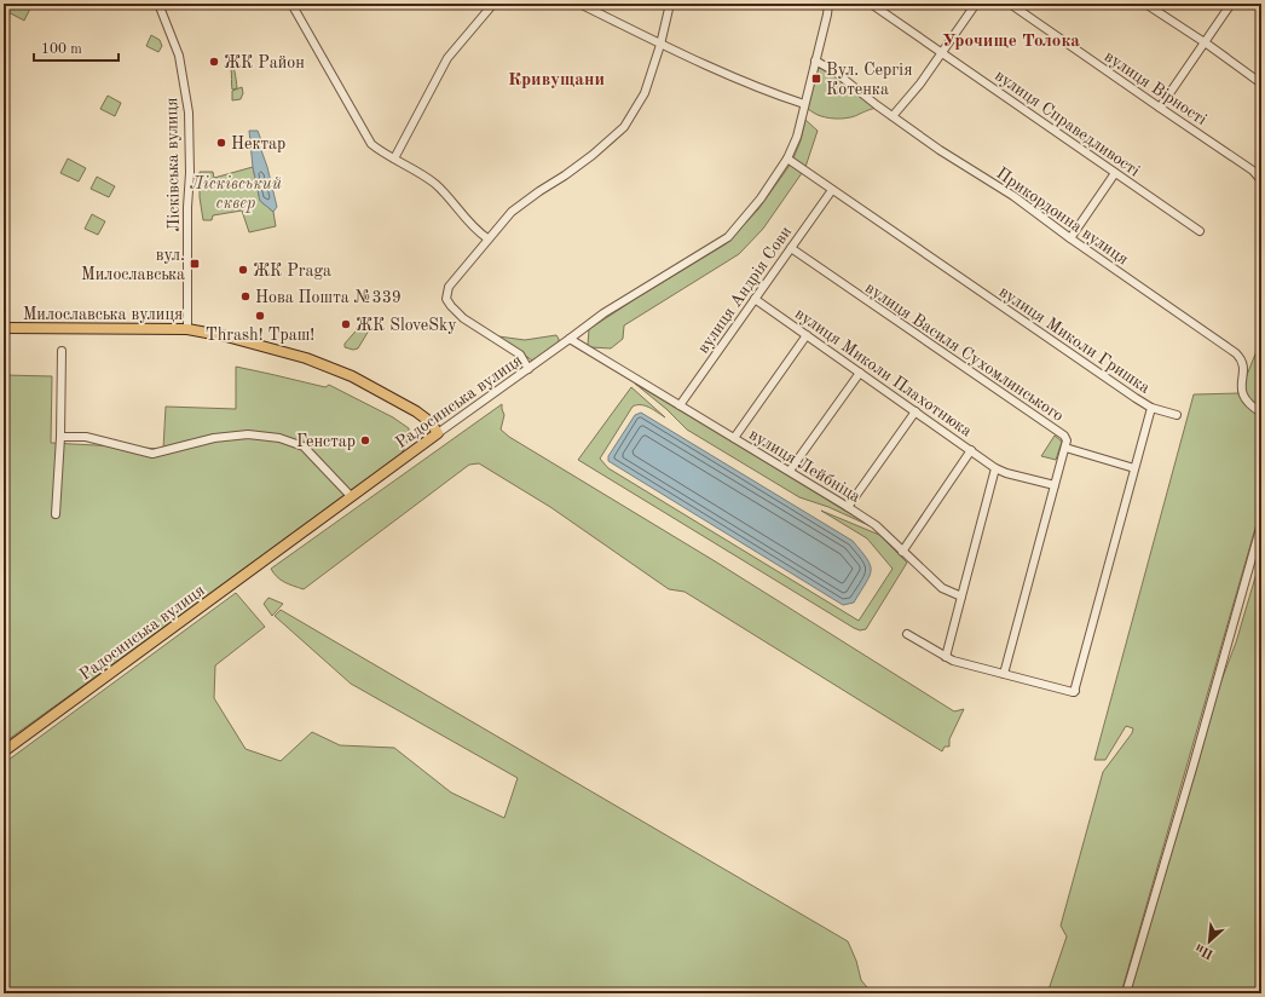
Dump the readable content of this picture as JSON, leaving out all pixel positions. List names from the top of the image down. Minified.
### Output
{"streets":{"main road":["Милославська вулиця","Радосинська вулиця"],"street":["вулиця Вірності","вулиця Справедливості","Лісківська вулиця","Прикордонна вулиця","вулиця Андрія Сови","вулиця Миколи Гришка","вулиця Василя Сухомлинського","вулиця Миколи Плахотнюка","вулиця Лейбніца"]},"crossings":[["Лісківська вулиця","Милославська вулиця"],["Прикордонна вулиця","Радосинська вулиця"],["вулиця Андрія Сови","вулиця Миколи Гришка"],["вулиця Андрія Сови","вулиця Василя Сухомлинського"],["вулиця Андрія Сови","вулиця Миколи Плахотнюка"],["вулиця Андрія Сови","вулиця Лейбніца"],["Милославська вулиця","Радосинська вулиця"],["вулиця Миколи Гришка","вулиця Василя Сухомлинського"],["вулиця Миколи Гришка","Радосинська вулиця"],["вулиця Василя Сухомлинського","вулиця Миколи Плахотнюка"],["Радосинська вулиця","вулиця Лейбніца"]],"districts":["Урочище Толока","Кривущани"],"parks":["Лісківський сквер"],"places":{"other":["ЖК Район","Нектар","ЖК Praga","Нова Пошта №339","Thrash! Траш!","ЖК SloveSky","Генстар"],"transit":["Вул. Сергія Котенка","вул. Милославська"]},"scale_bar":"100 m","north":"bottom left"}
